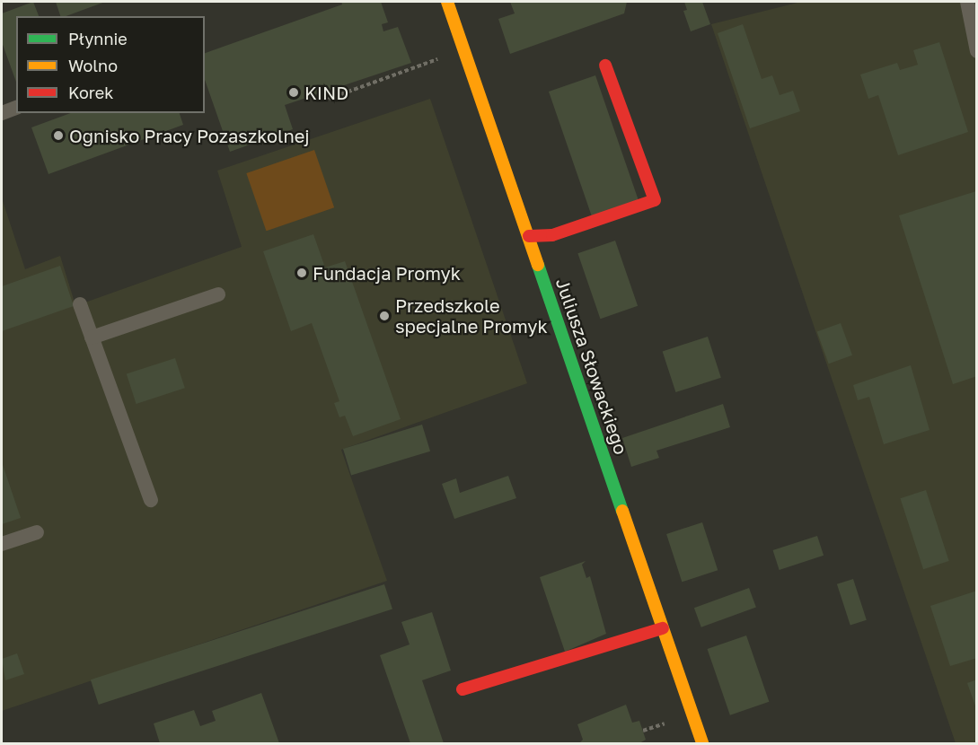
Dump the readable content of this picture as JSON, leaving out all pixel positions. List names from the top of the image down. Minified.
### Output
{"streets":{"street":["Juliusza Słowackiego"]},"places":["KIND","Ognisko Pracy Pozaszkolnej","Fundacja Promyk","Przedszkole specjalne Promyk"],"legend":["Płynnie","Wolno","Korek"]}
